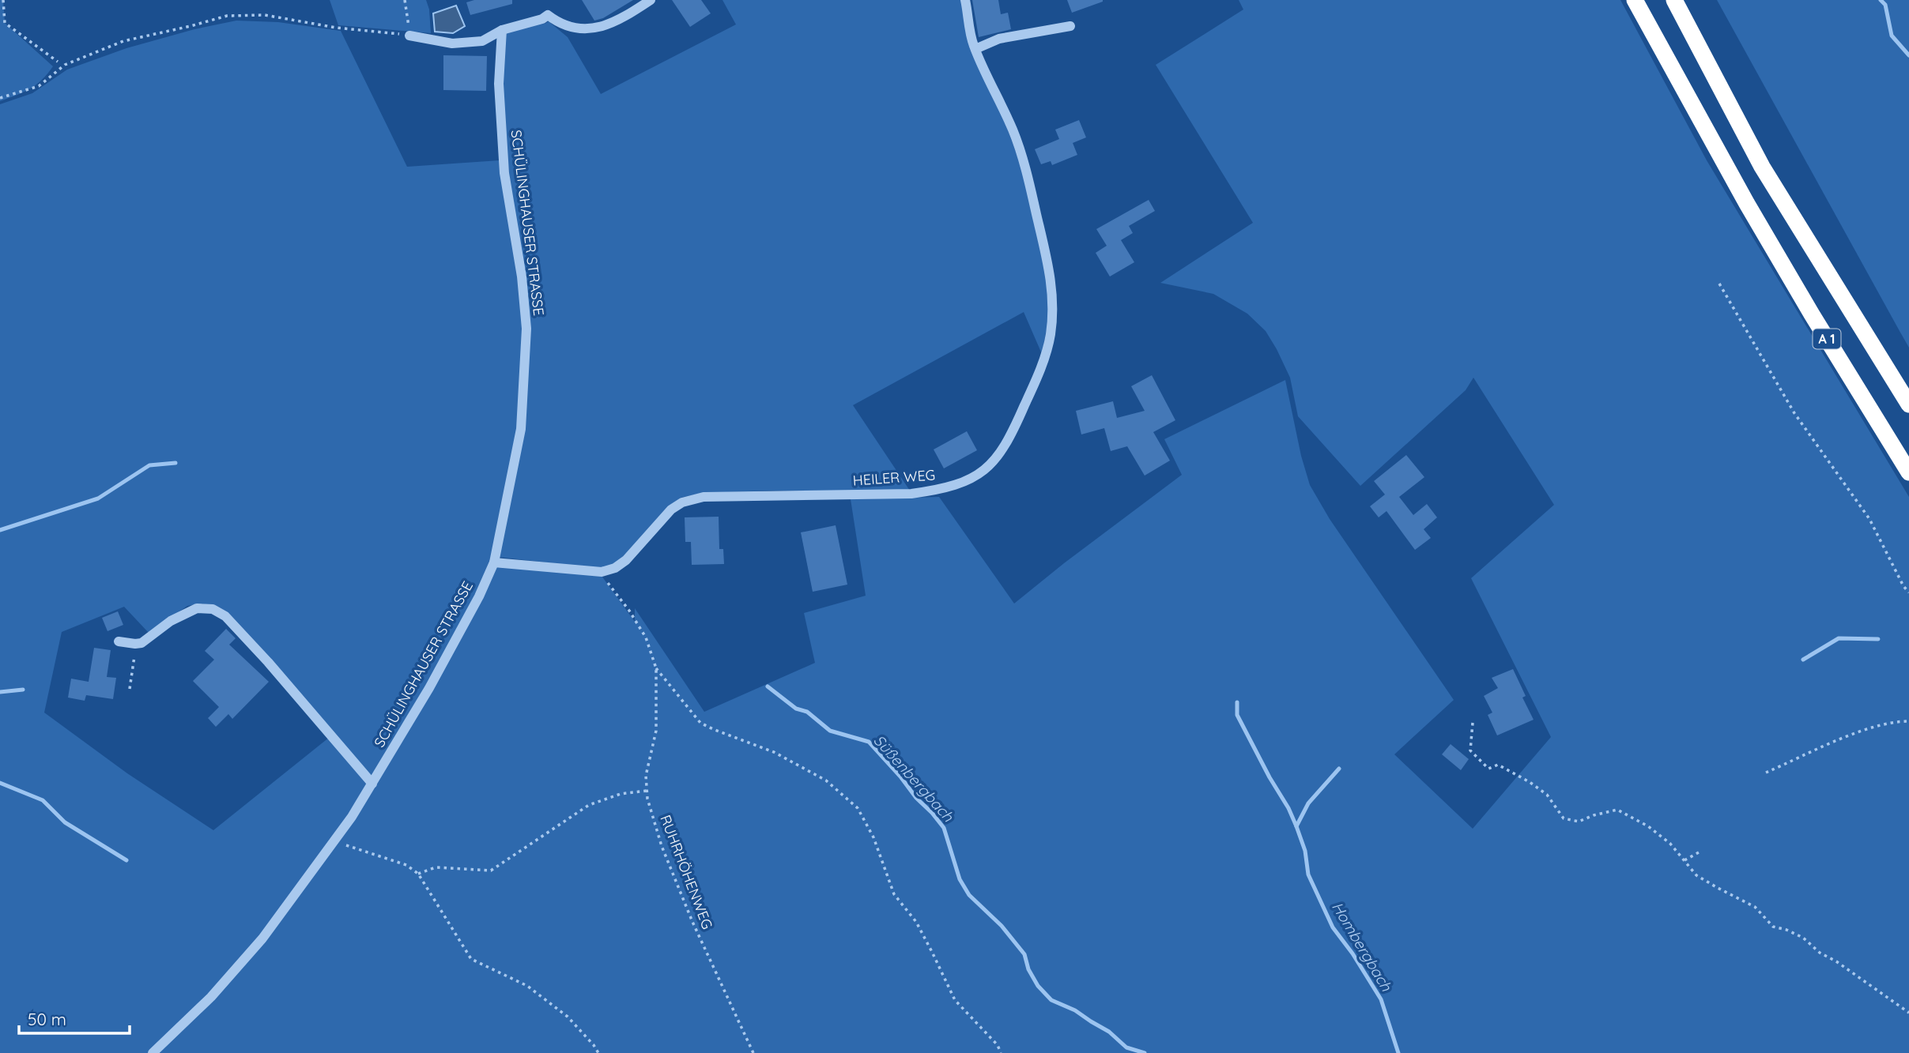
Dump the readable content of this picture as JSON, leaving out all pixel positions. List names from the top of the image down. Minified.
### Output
{"streets":{"highway":["A 1"],"street":["SCHÜLINGHAUSER STRASSE","HEILER WEG"],"path":["RUHRHÖHENWEG"]},"crossings":[["HEILER WEG","RUHRHÖHENWEG"]],"water":["Süßenbergbach","Hombergbach"],"scale_bar":"50 m"}
